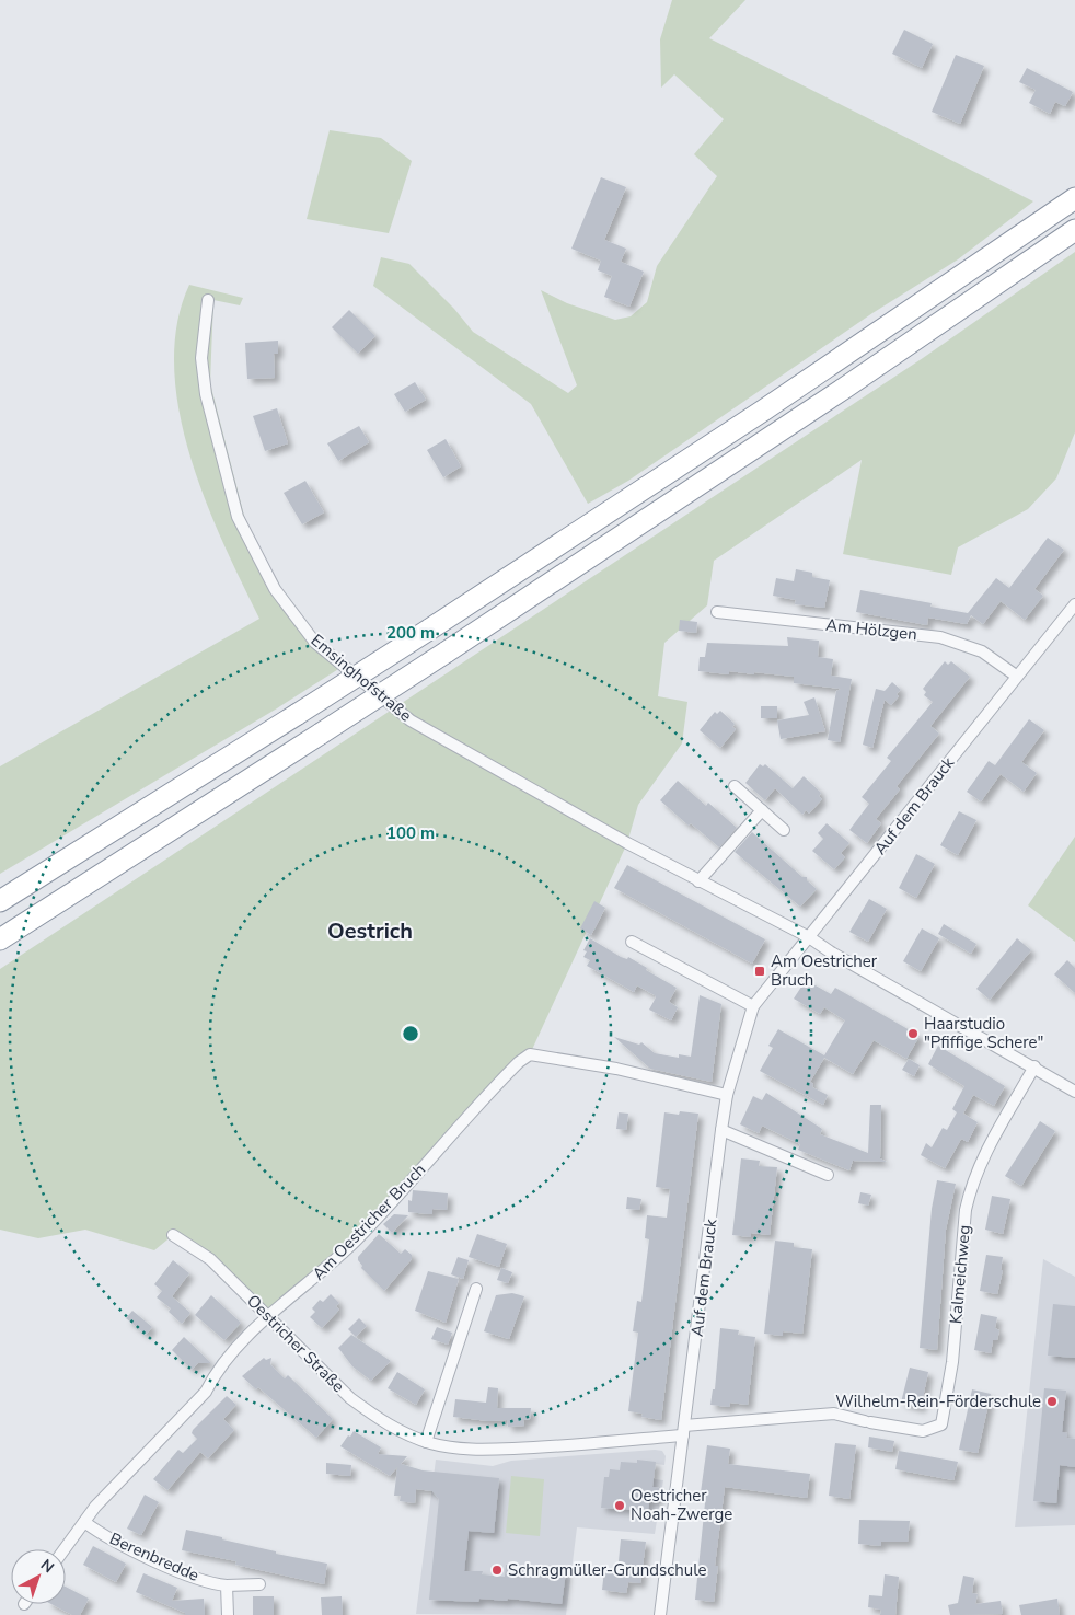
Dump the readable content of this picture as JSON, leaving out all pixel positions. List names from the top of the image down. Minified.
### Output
{"streets":{"street":["Am Hölzgen","Emsinghofstraße","Auf dem Brauck","Am Oestricher Bruch","Kalmeichweg","Oestricher Straße","Berenbredde"]},"crossings":[["Am Hölzgen","Auf dem Brauck"],["Emsinghofstraße","Auf dem Brauck"],["Emsinghofstraße","Kalmeichweg"],["Auf dem Brauck","Am Oestricher Bruch"],["Auf dem Brauck","Kalmeichweg"],["Auf dem Brauck","Oestricher Straße"],["Am Oestricher Bruch","Oestricher Straße"],["Am Oestricher Bruch","Berenbredde"],["Kalmeichweg","Oestricher Straße"]],"districts":["Oestrich"],"places":{"transit":["Am Oestricher Bruch"],"other":["Haarstudio \"Pfiffige Schere\"","Wilhelm-Rein-Förderschule","Oestricher Noah-Zwerge","Schragmüller-Grundschule"]},"north":"top right","rings":["200 m","100 m"]}
